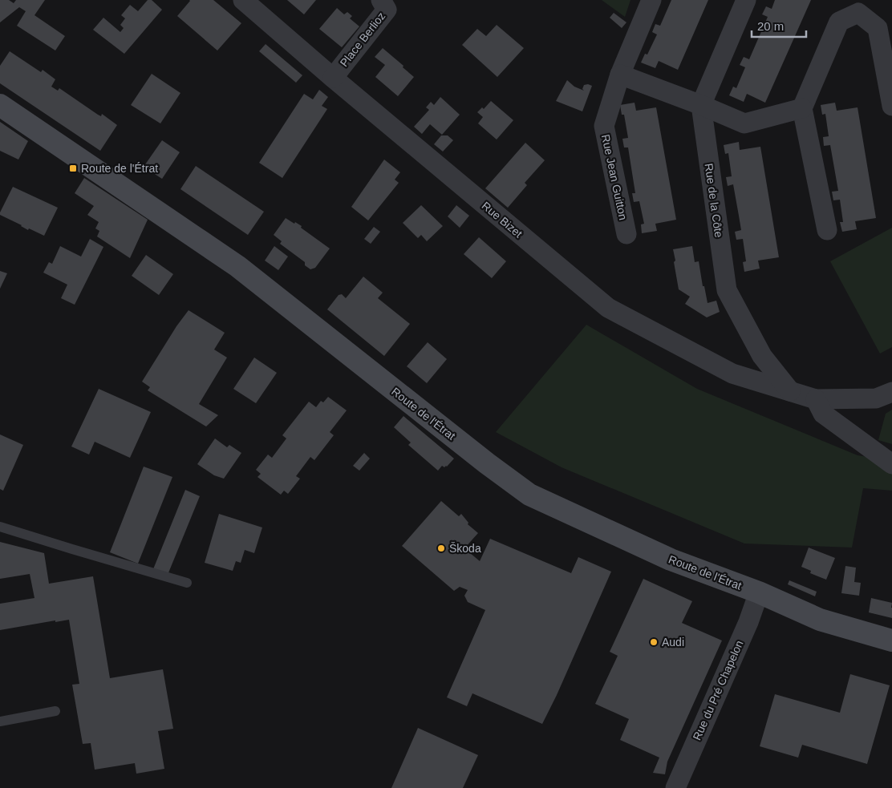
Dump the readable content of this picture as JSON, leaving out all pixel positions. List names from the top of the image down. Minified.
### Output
{"streets":{"main road":["Route de l'Étrat"],"street":["Place Berlioz","Rue Jean Guitton","Rue de la Côte","Rue Bizet","Rue du Pré Chapelon"]},"crossings":[["Place Berlioz","Rue Bizet"],["Rue de la Côte","Rue Bizet"],["Route de l'Étrat","Rue du Pré Chapelon"]],"places":{"transit":["Route de l'Étrat"],"other":["Škoda","Audi"]},"scale_bar":"20 m"}
